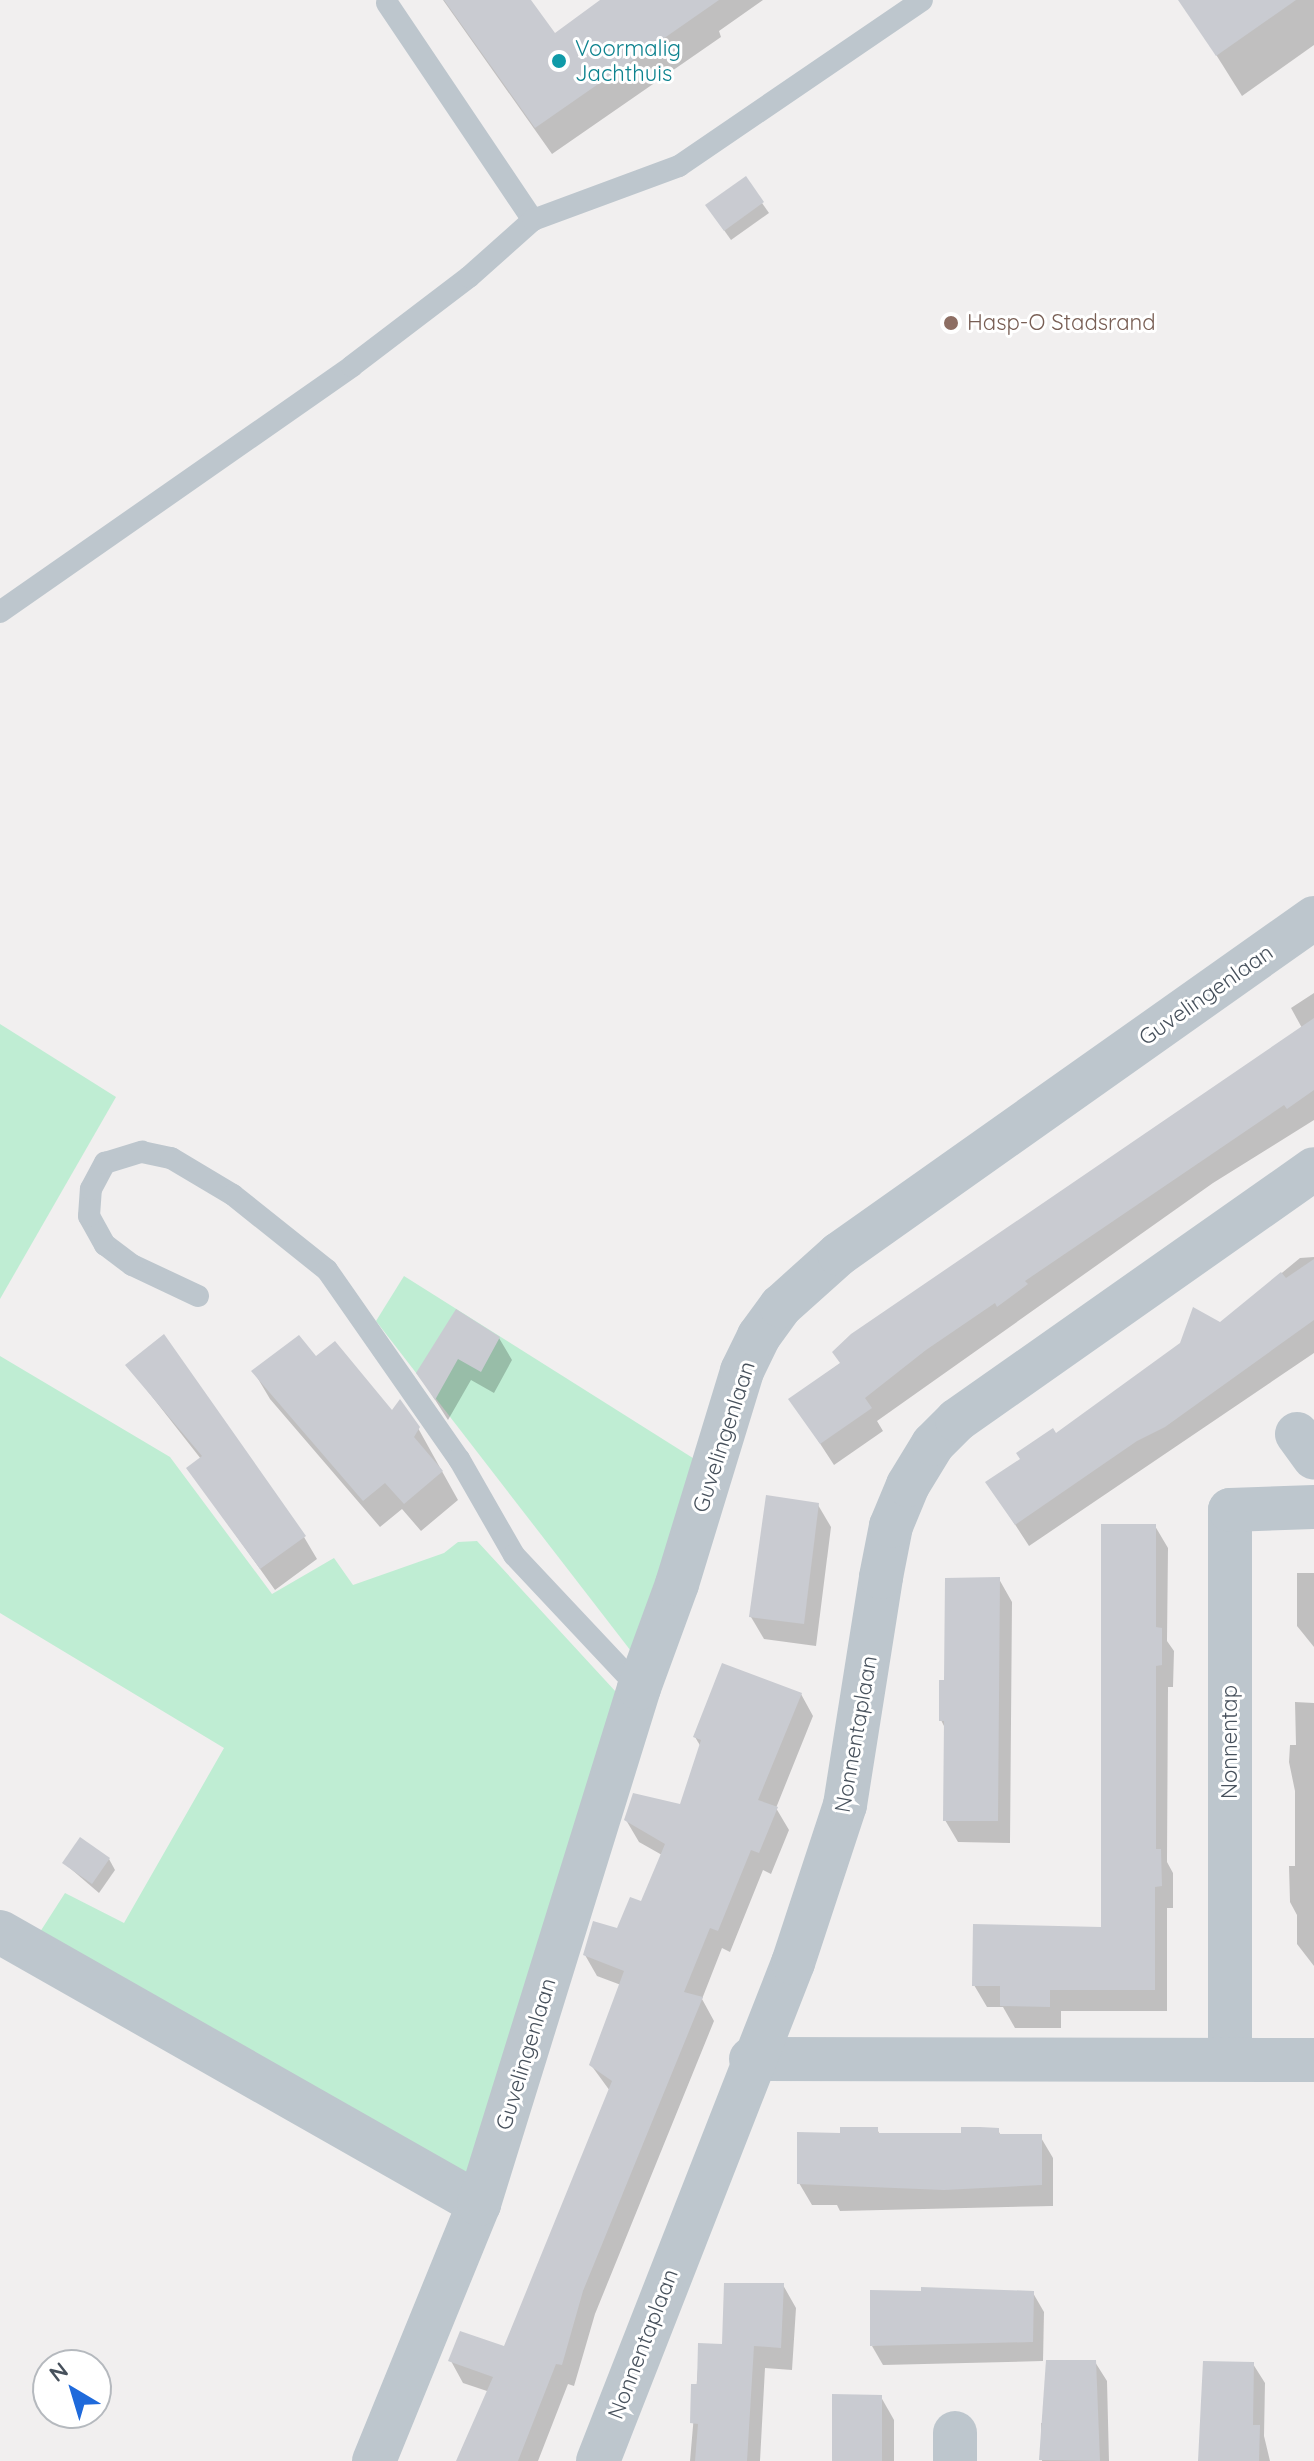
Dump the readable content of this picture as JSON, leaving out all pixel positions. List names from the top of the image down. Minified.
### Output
{"streets":{"street":["Guvelingenlaan","Nonnentaplaan","Nonnentap"]},"places":["Voormalig Jachthuis","Hasp-O Stadsrand"],"north":"top left"}
